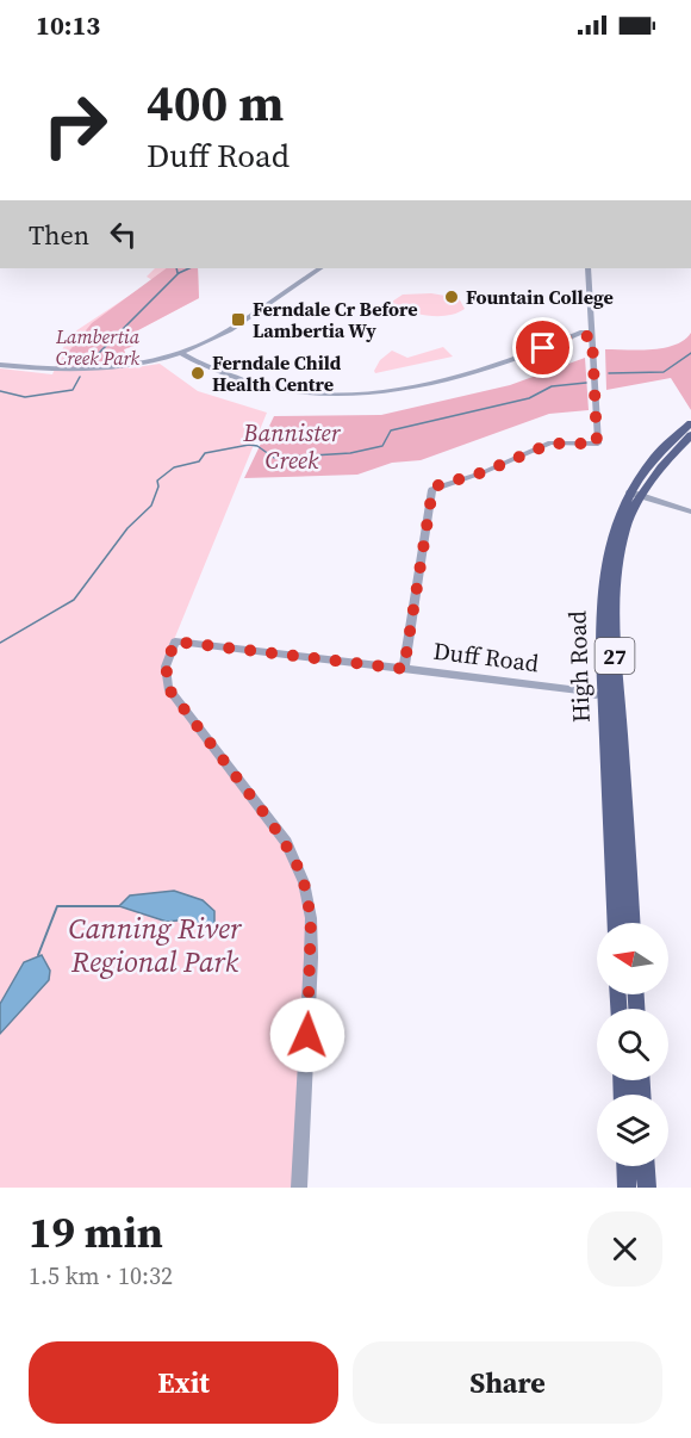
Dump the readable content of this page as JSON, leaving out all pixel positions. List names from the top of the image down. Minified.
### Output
{"streets":{"main road":["27","High Road"],"street":["Duff Road"]},"crossings":[["Duff Road","High Road"]],"parks":["Lambertia Creek Park","Bannister Creek","Canning River Regional Park"],"places":{"other":["Fountain College","Ferndale Child Health Centre"],"transit":["Ferndale Cr Before Lambertia Wy"]},"north":"left","page":{"status":"10:13","turn":["400 m","Duff Road"],"then":"Then","heading":["19 min","1.5 km · 10:32"],"buttons":["Exit","Share"]}}
